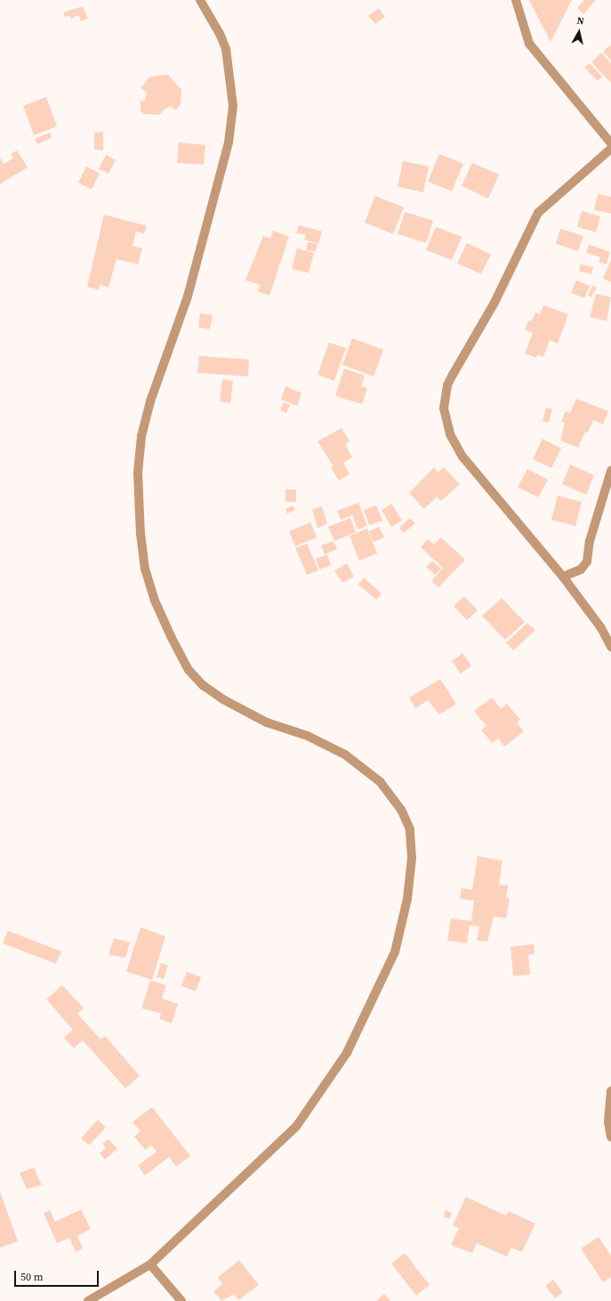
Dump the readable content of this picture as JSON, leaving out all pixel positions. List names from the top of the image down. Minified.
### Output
{"scale_bar":"50 m","north":"top"}
